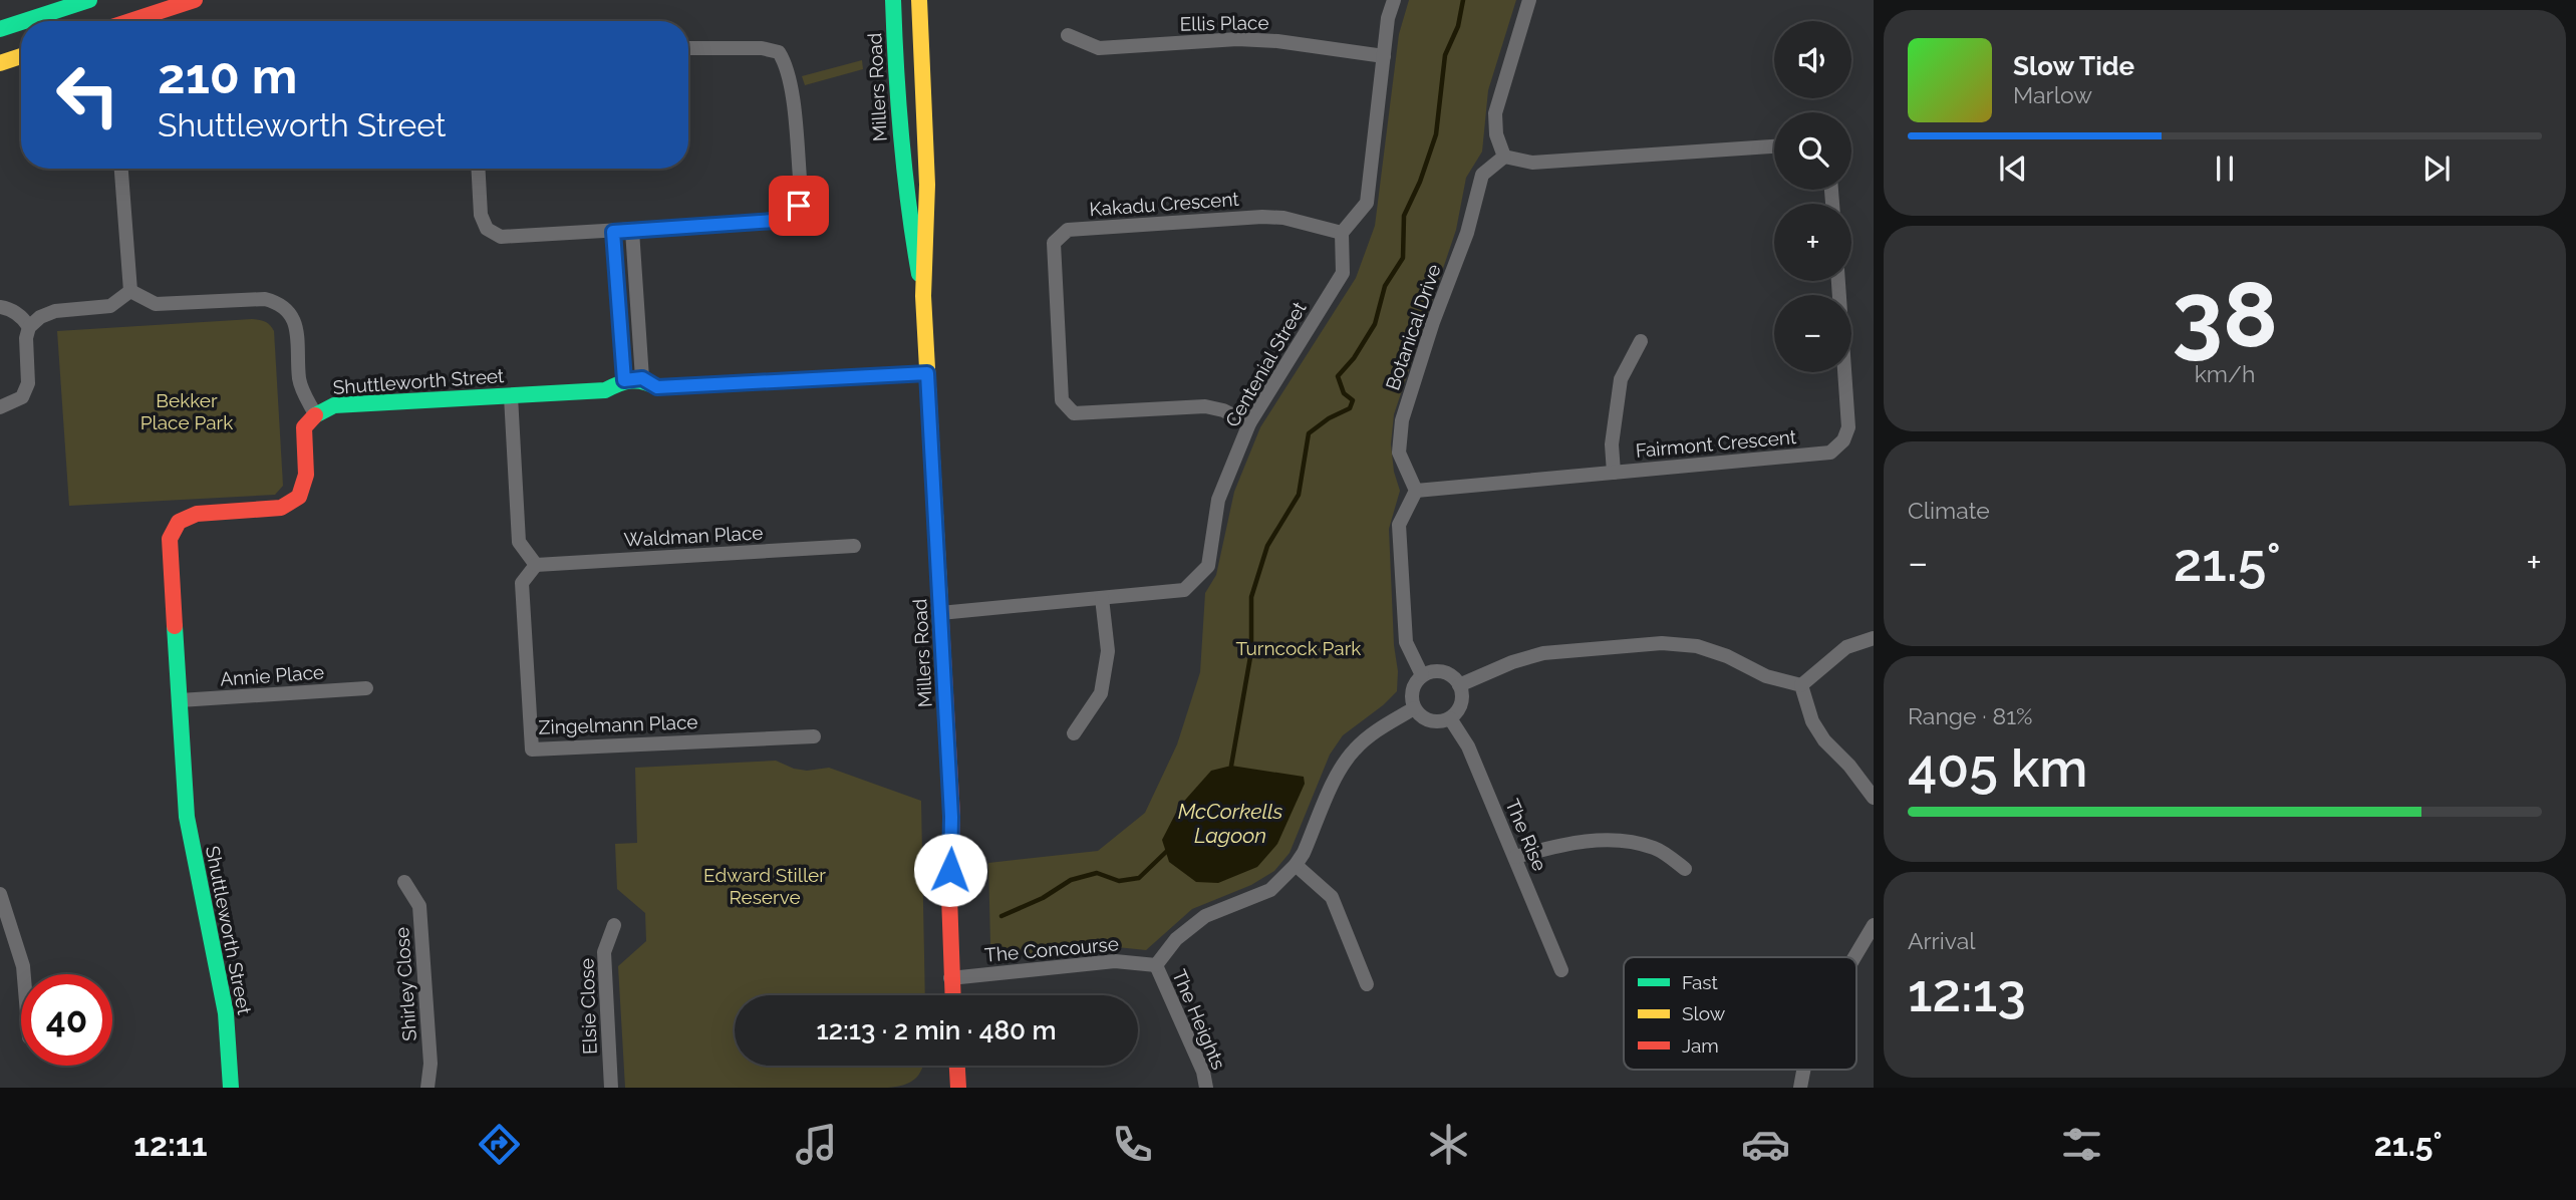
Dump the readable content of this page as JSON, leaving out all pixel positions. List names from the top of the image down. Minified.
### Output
{"streets":{"street":["Ellis Place","Millers Road","Kakadu Crescent","Botanical Drive","Centenial Street","Shuttleworth Street","Fairmont Crescent","Waldman Place","Annie Place","Zingelmann Place","The Rise","The Concourse","Shirley Close","Elsie Close","The Heights"]},"crossings":[["Millers Road","Centenial Street"],["Millers Road","Shuttleworth Street"],["Millers Road","The Concourse"],["Kakadu Crescent","Centenial Street"],["Botanical Drive","Fairmont Crescent"],["Shuttleworth Street","Annie Place"],["Waldman Place","Zingelmann Place"],["The Concourse","The Heights"]],"water":["McCorkells Lagoon"],"parks":["Bekker Place Park","Turncock Park","Edward Stiller Reserve"],"legend":["Fast","Slow","Jam"],"page":{"map_buttons":["+","−"],"turn":["210 m","Shuttleworth Street"],"song":["Slow Tide","Marlow"],"tile":[["38","km/h"],"Climate",["Range · 81%","405 km"],["Arrival","12:13"]],"heat":["−","21.5°","+"],"limit":"40","trip":"12:13 · 2 min · 480 m","tabs":["12:11","21.5°"]}}
